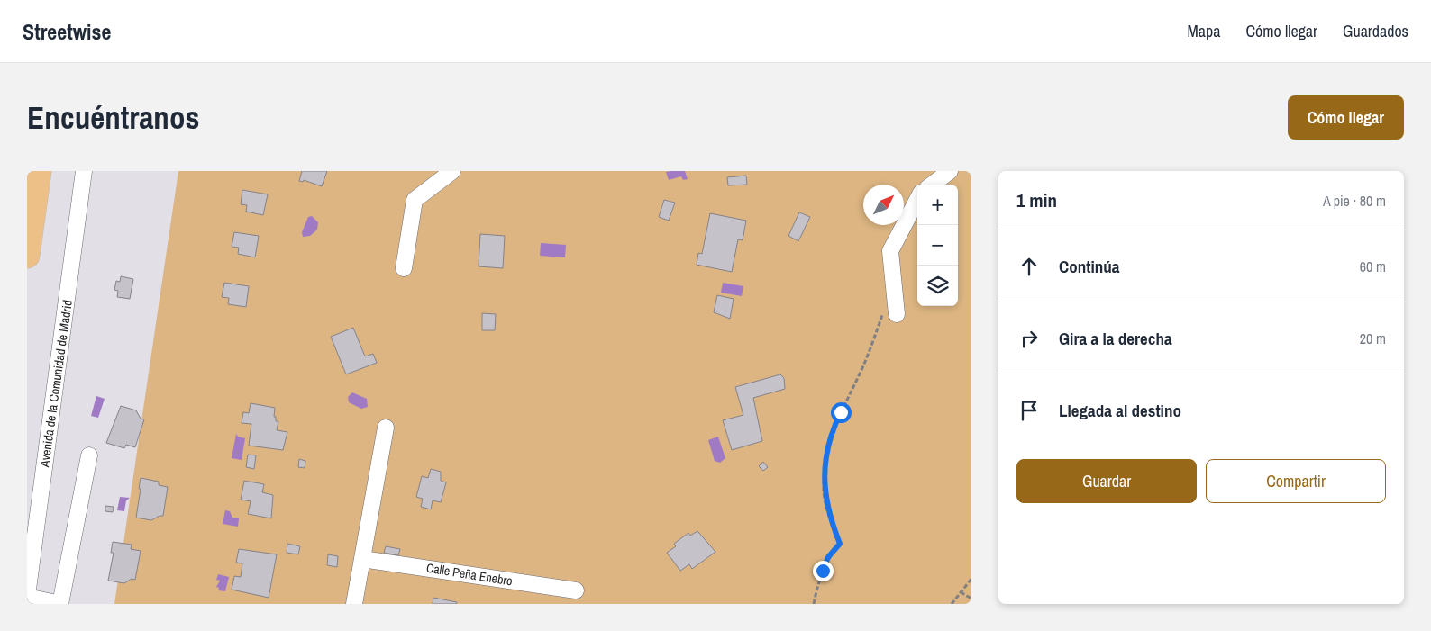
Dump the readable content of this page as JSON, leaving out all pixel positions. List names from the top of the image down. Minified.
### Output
{"streets":{"street":["Avenida de la Comunidad de Madrid","Calle Peña Enebro"]},"north":"top right","page":{"header":"Streetwise","nav":["Mapa","Cómo llegar","Guardados"],"buttons":["Cómo llegar",["Guardar","Compartir"]],"title":"Encuéntranos","heading":["1 min","A pie · 80 m"],"map_buttons":["+","−"],"list":[["Continúa","60 m"],["Gira a la derecha","20 m"],"Llegada al destino"]}}
